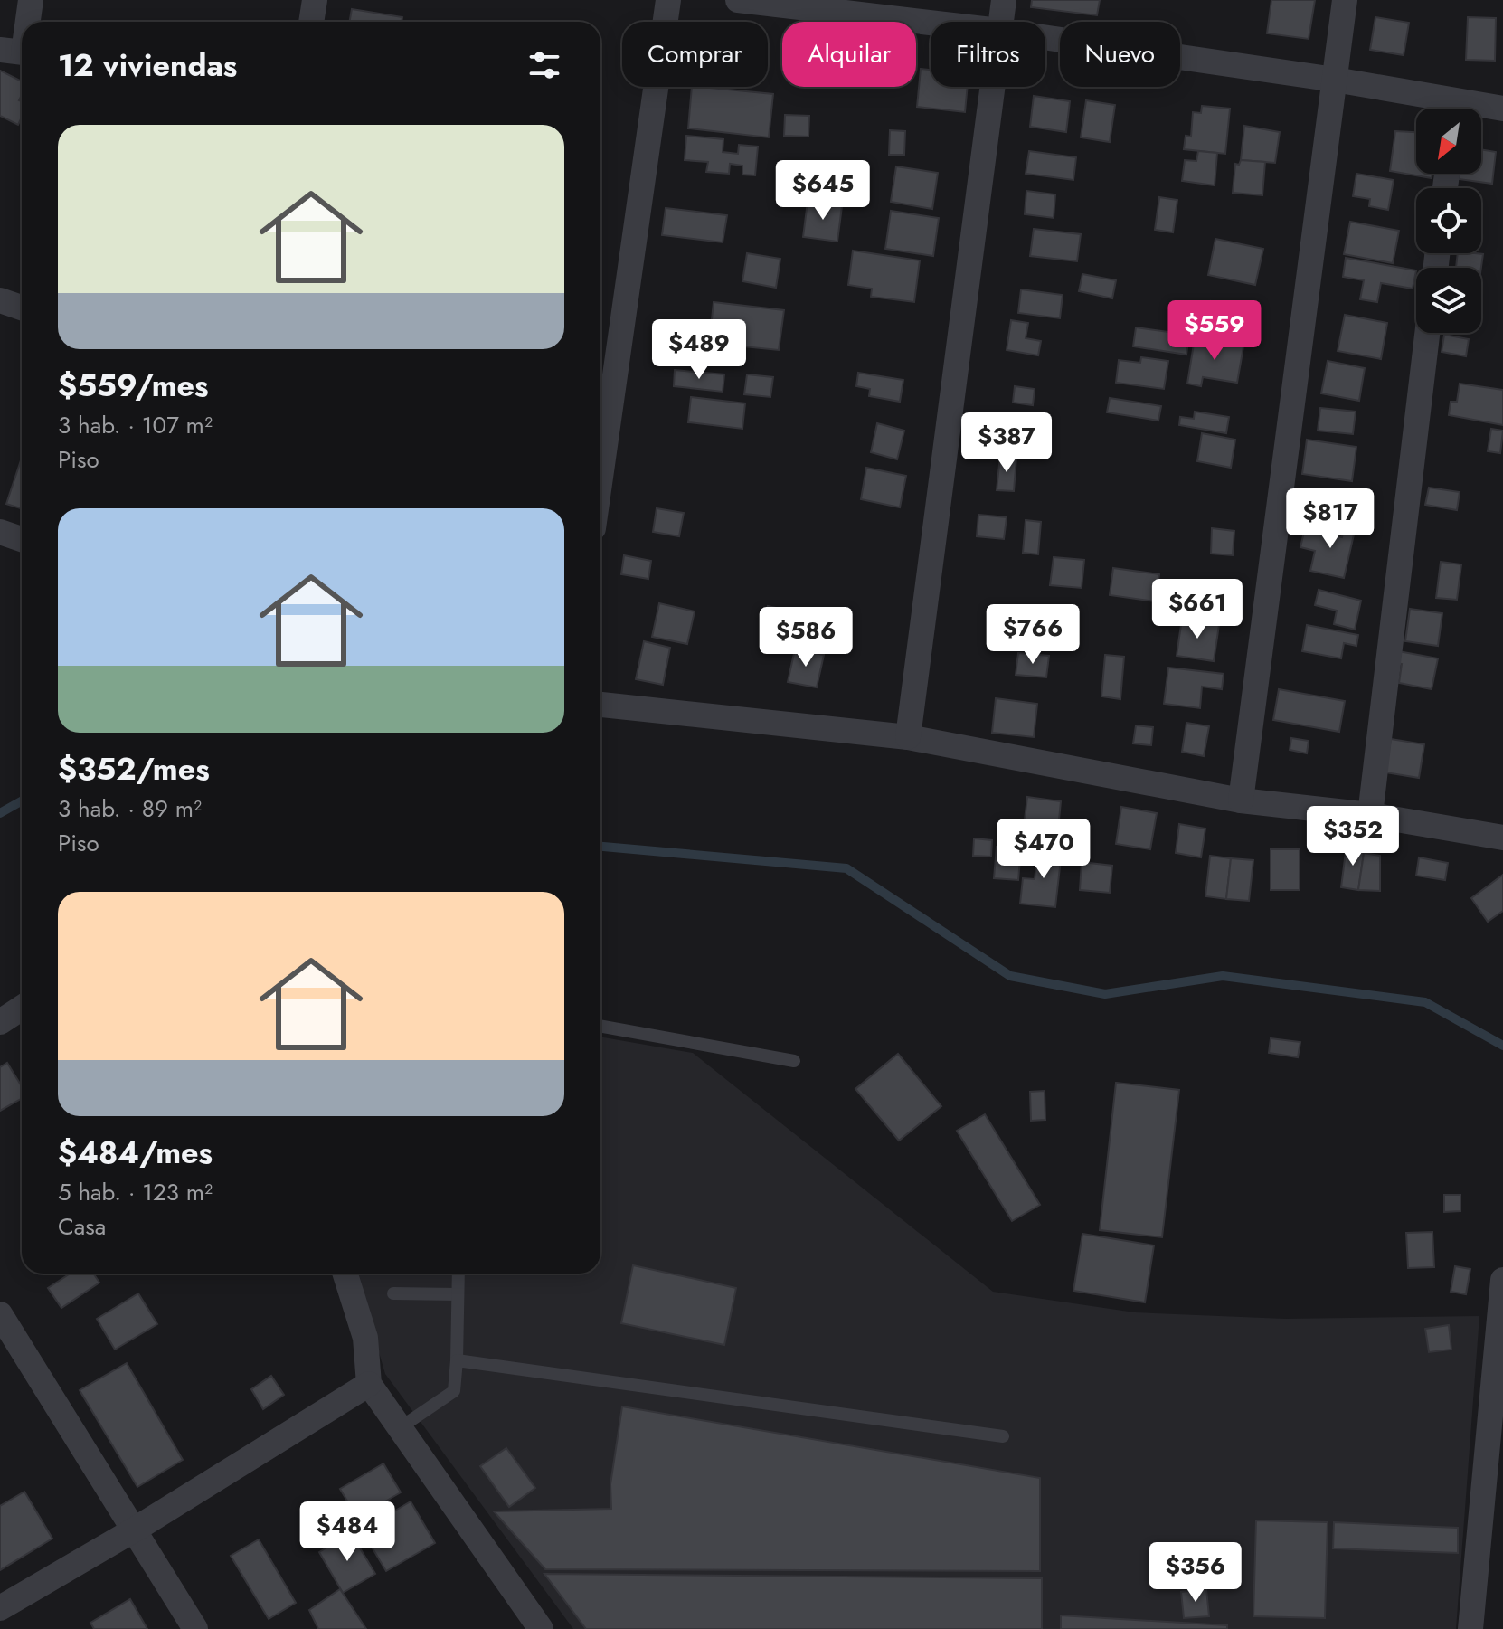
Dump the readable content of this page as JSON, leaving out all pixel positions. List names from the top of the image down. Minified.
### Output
{"north":"bottom left","page":{"chip":["Comprar","Alquilar","Filtros","Nuevo"],"heading":"12 viviendas","list":[{"name":"$559/mes","note":"3 hab. · 107 m² · Piso"},{"name":"$352/mes","note":"3 hab. · 89 m² · Piso"},{"name":"$484/mes","note":"5 hab. · 123 m² · Casa"}],"price":["$645","$559","$489","$387","$817","$661","$766","$586","$352","$470","$484","$356"]}}
